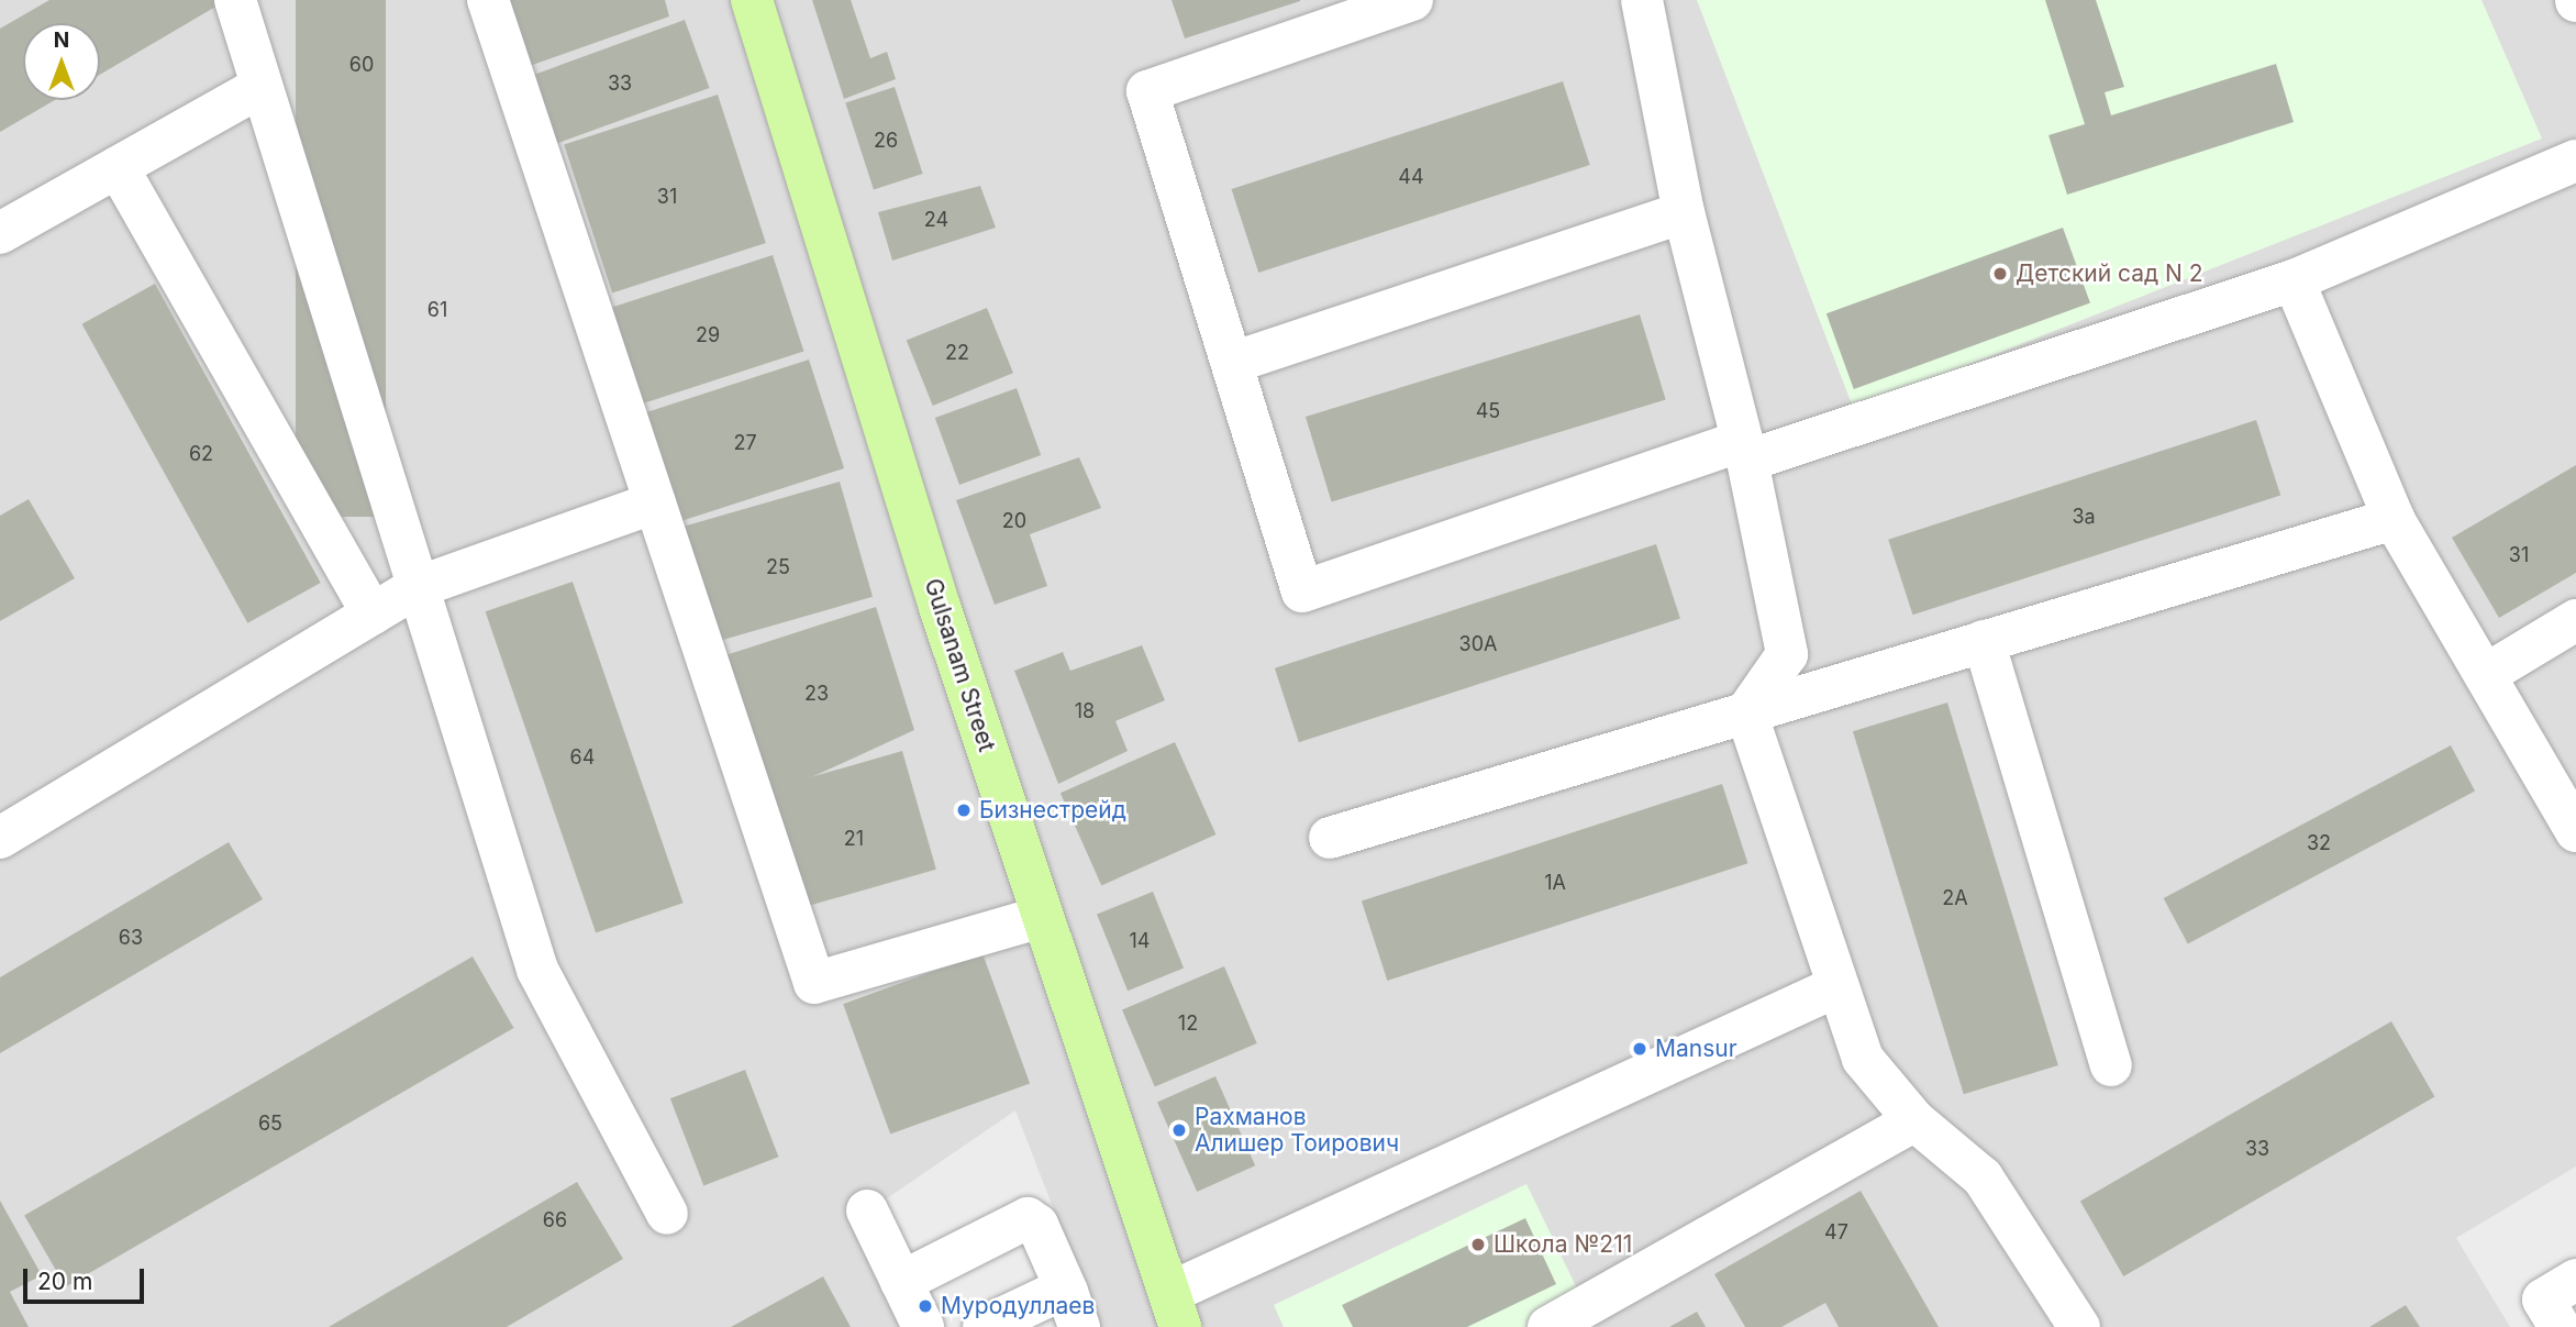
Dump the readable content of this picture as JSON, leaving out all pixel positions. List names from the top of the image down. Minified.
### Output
{"streets":{"main road":["Gulsanam Street"]},"places":["Детский сад N 2","Бизнестрейд","Mansur","Рахманов Алишер Тоирович","Школа №211","Муродуллаев"],"house_numbers":["60","33","26","44","31","24","61","29","22","45","27","62","3а","20","31","25","30A","23","18","64","21","32","1A","2A","63","14","12","65","33","66","47"],"scale_bar":"20 m","north":"top"}
